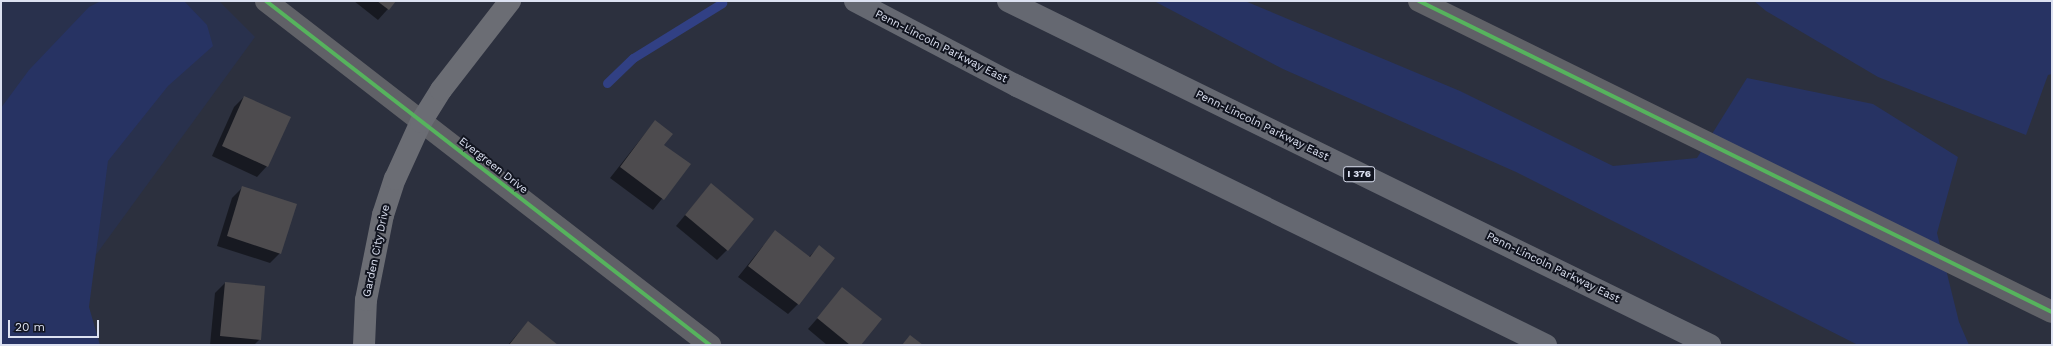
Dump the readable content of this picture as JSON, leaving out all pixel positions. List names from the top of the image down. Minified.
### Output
{"streets":{"highway":["Penn-Lincoln Parkway East","I 376"],"street":["Evergreen Drive","Garden City Drive"]},"crossings":[["Evergreen Drive","Garden City Drive"]],"scale_bar":"20 m"}
